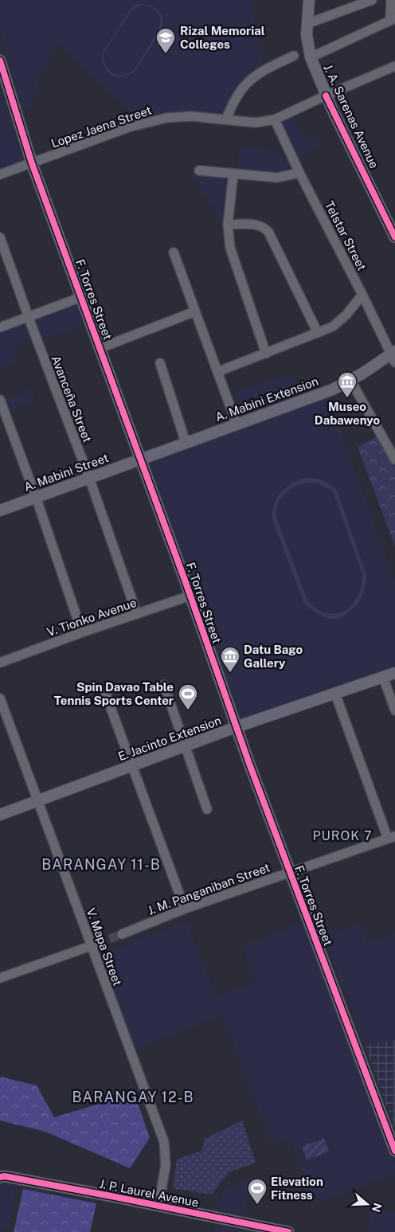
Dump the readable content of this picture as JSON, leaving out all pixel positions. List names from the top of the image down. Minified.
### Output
{"streets":{"main road":["J. A. Sarenas Avenue","F. Torres Street","A. Mabini Extension","A. Mabini Street","E. Jacinto Extension","J. P. Laurel Avenue"],"street":["Lopez Jaena Street","Telstar Street","Avanceña Street","V. Tionko Avenue","J. M. Panganiban Street","V. Mapa Street"]},"crossings":[["J. A. Sarenas Avenue","Lopez Jaena Street"],["Lopez Jaena Street","Telstar Street"],["Lopez Jaena Street","F. Torres Street"],["Telstar Street","A. Mabini Extension"],["F. Torres Street","A. Mabini Extension"],["F. Torres Street","A. Mabini Street"],["F. Torres Street","V. Tionko Avenue"],["F. Torres Street","E. Jacinto Extension"],["F. Torres Street","J. M. Panganiban Street"],["Avanceña Street","A. Mabini Street"],["Avanceña Street","V. Tionko Avenue"],["A. Mabini Extension","A. Mabini Street"],["E. Jacinto Extension","V. Mapa Street"],["V. Mapa Street","J. P. Laurel Avenue"]],"districts":["PUROK 7","BARANGAY 11-B","BARANGAY 12-B"],"places":{"school or university":["Rizal Memorial Colleges"],"museum":["Museo Dabawenyo","Datu Bago Gallery"],"sports":["Spin Davao Table Tennis Sports Center","Elevation Fitness"]},"north":"right"}
